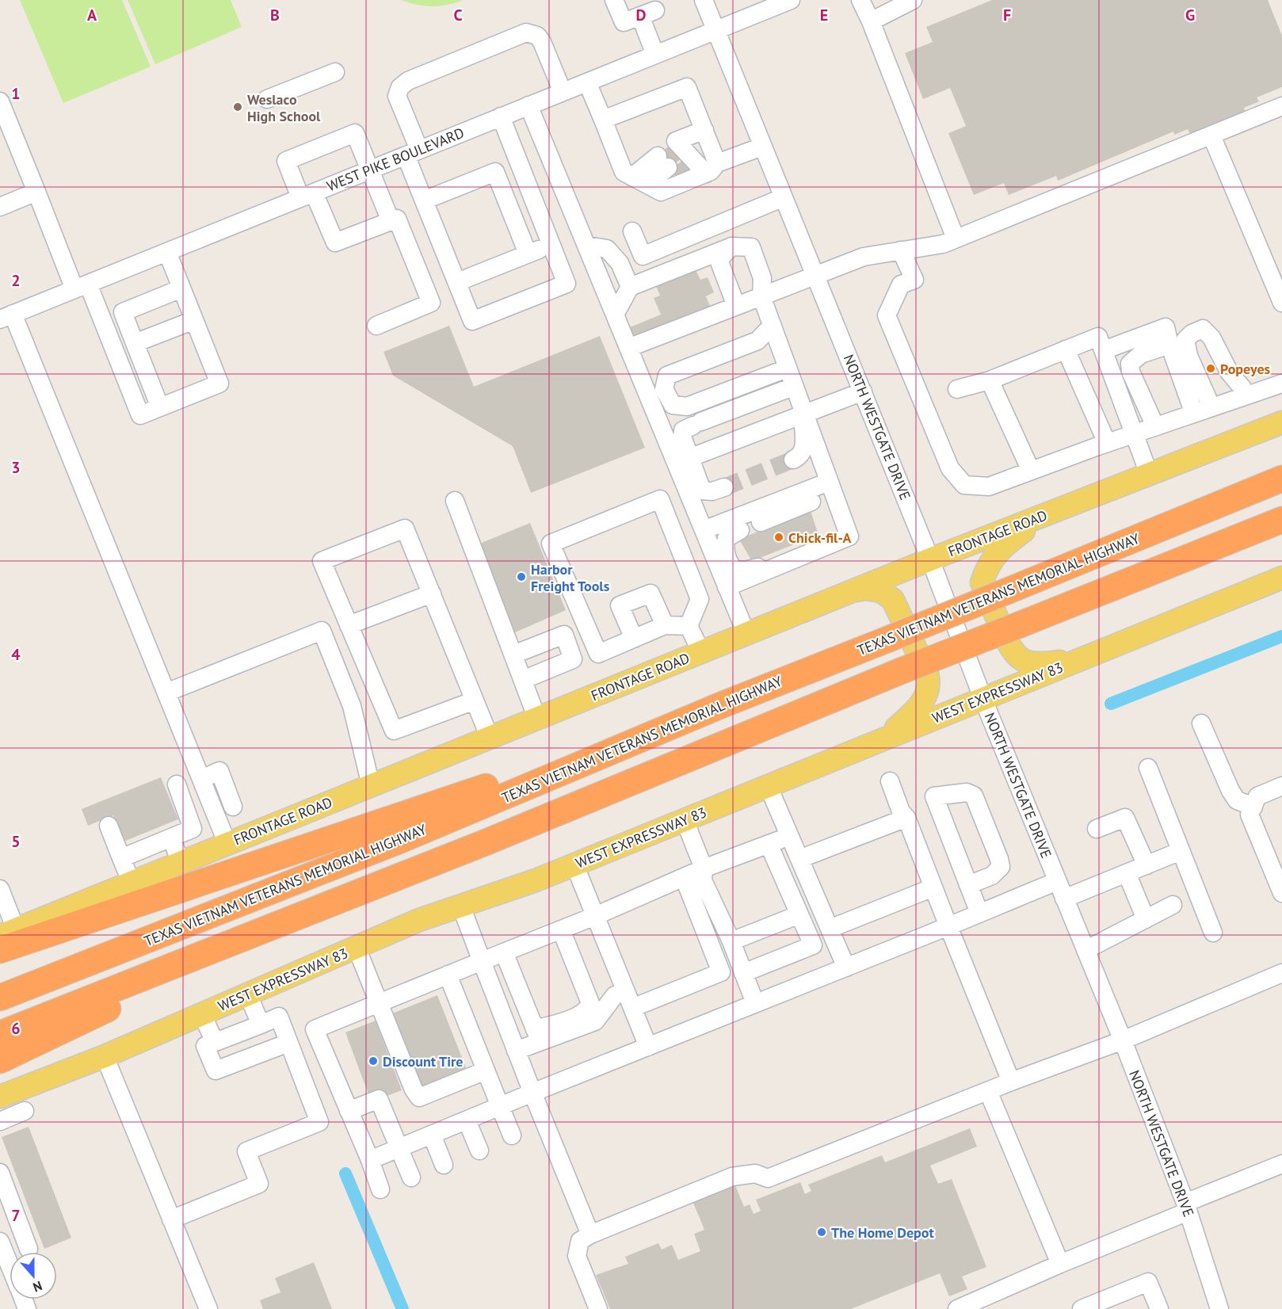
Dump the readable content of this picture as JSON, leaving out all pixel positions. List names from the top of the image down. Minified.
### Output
{"streets":{"highway":["TEXAS VIETNAM VETERANS MEMORIAL HIGHWAY"],"main road":["FRONTAGE ROAD","WEST EXPRESSWAY 83"],"street":["WEST PIKE BOULEVARD","NORTH WESTGATE DRIVE"]},"crossings":[["WEST PIKE BOULEVARD","NORTH WESTGATE DRIVE"],["NORTH WESTGATE DRIVE","FRONTAGE ROAD"],["NORTH WESTGATE DRIVE","WEST EXPRESSWAY 83"]],"places":["Weslaco High School","Popeyes","Chick-fil-A","Harbor Freight Tools","Discount Tire","The Home Depot"],"north":"bottom","grid":{"columns":["A","B","C","D","E","F","G"],"rows":["1","2","3","4","5","6","7"]}}
